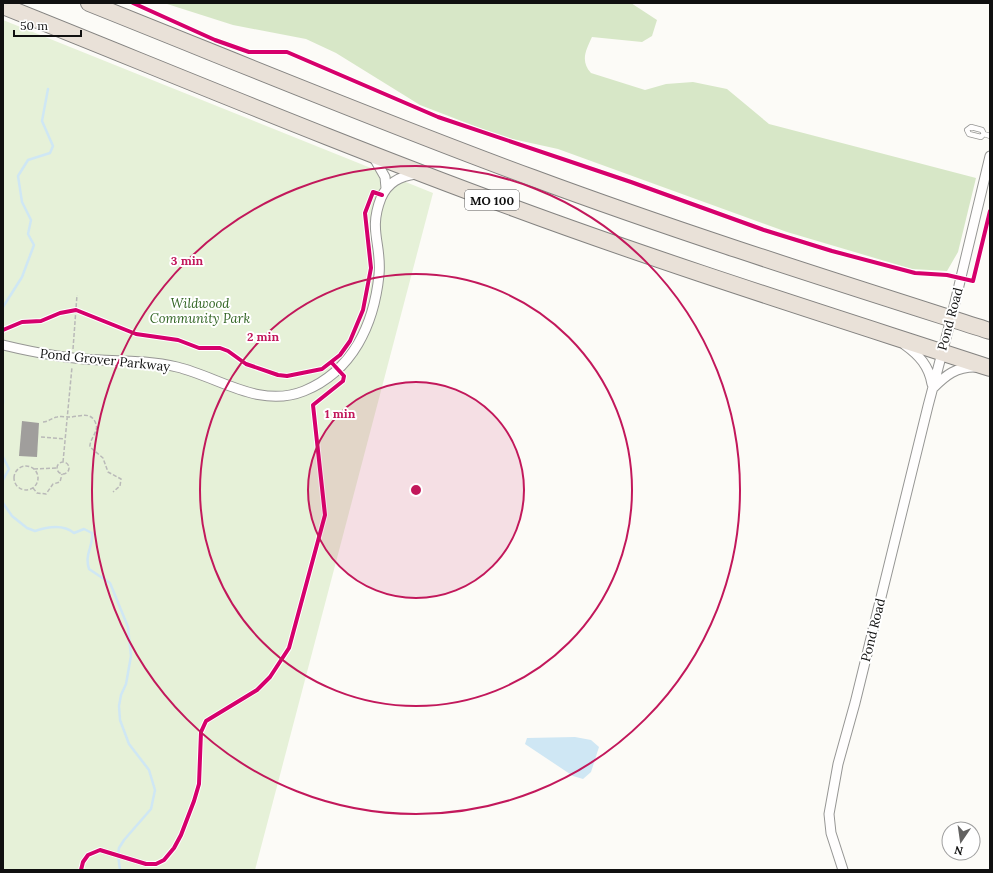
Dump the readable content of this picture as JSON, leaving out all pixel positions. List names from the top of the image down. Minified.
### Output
{"streets":{"highway":["MO 100"],"street":["Pond Road","Pond Grover Parkway"]},"crossings":[["MO 100","Pond Road"]],"parks":["Wildwood Community Park"],"scale_bar":"50 m","north":"bottom","rings":["3 min","2 min","1 min"]}
